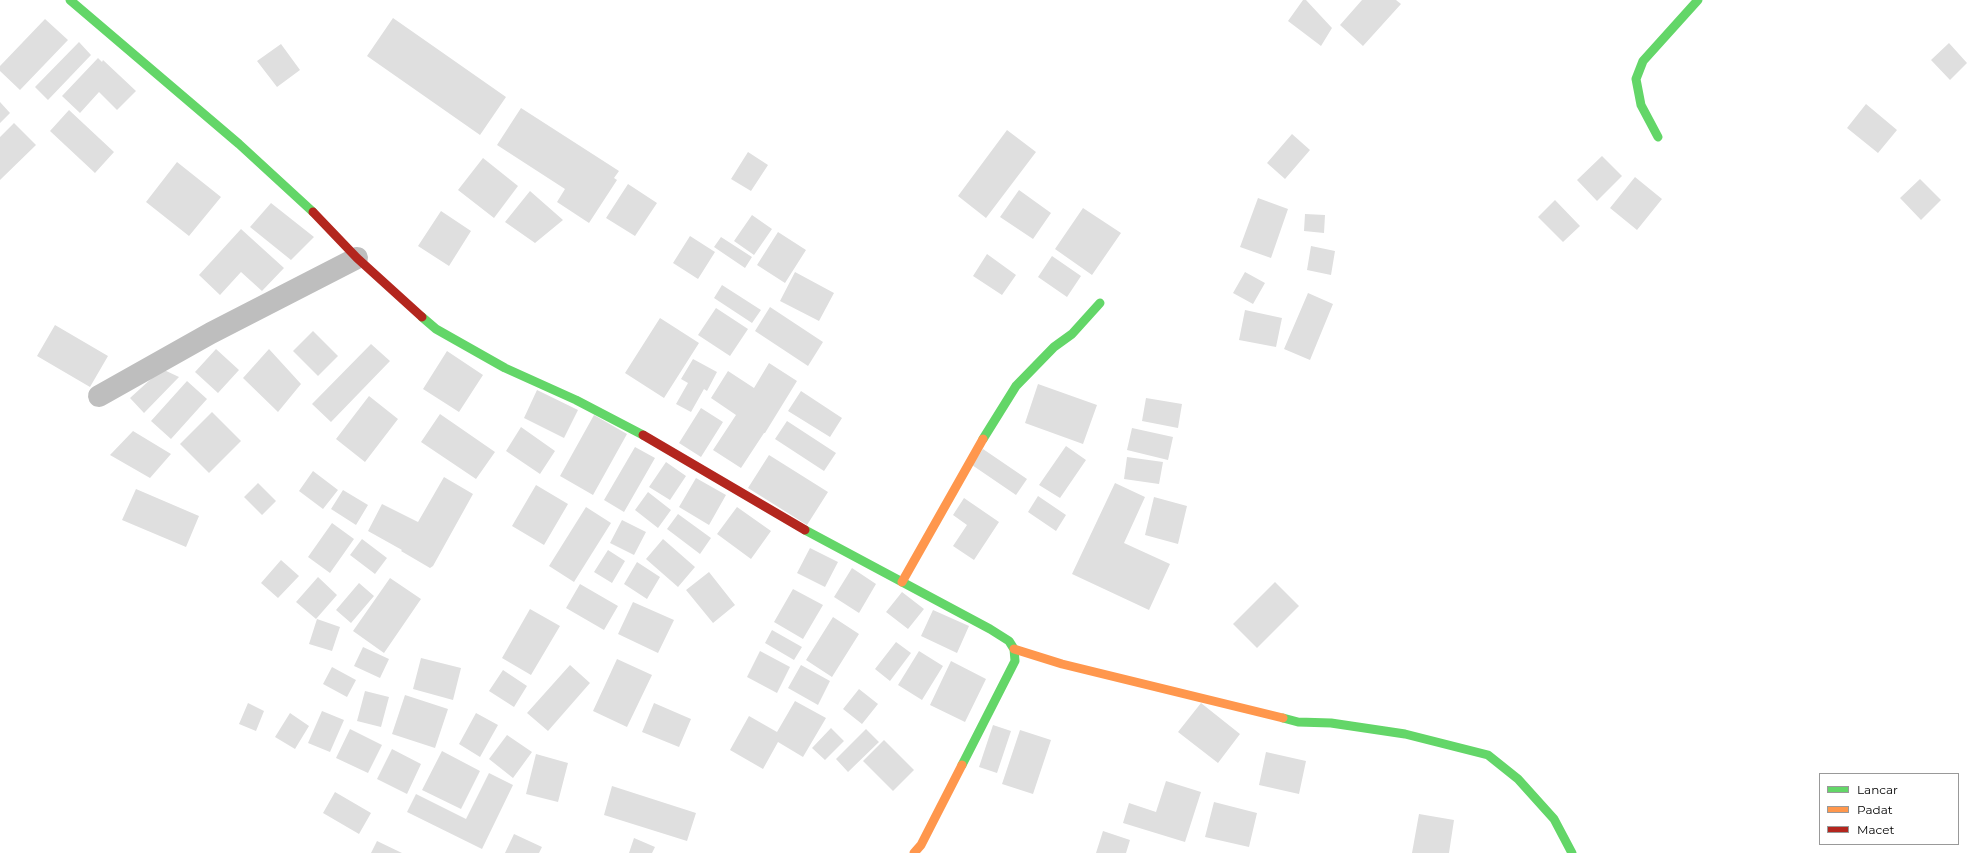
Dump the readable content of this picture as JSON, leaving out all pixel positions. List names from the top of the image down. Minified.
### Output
{"legend":["Lancar","Padat","Macet"]}
